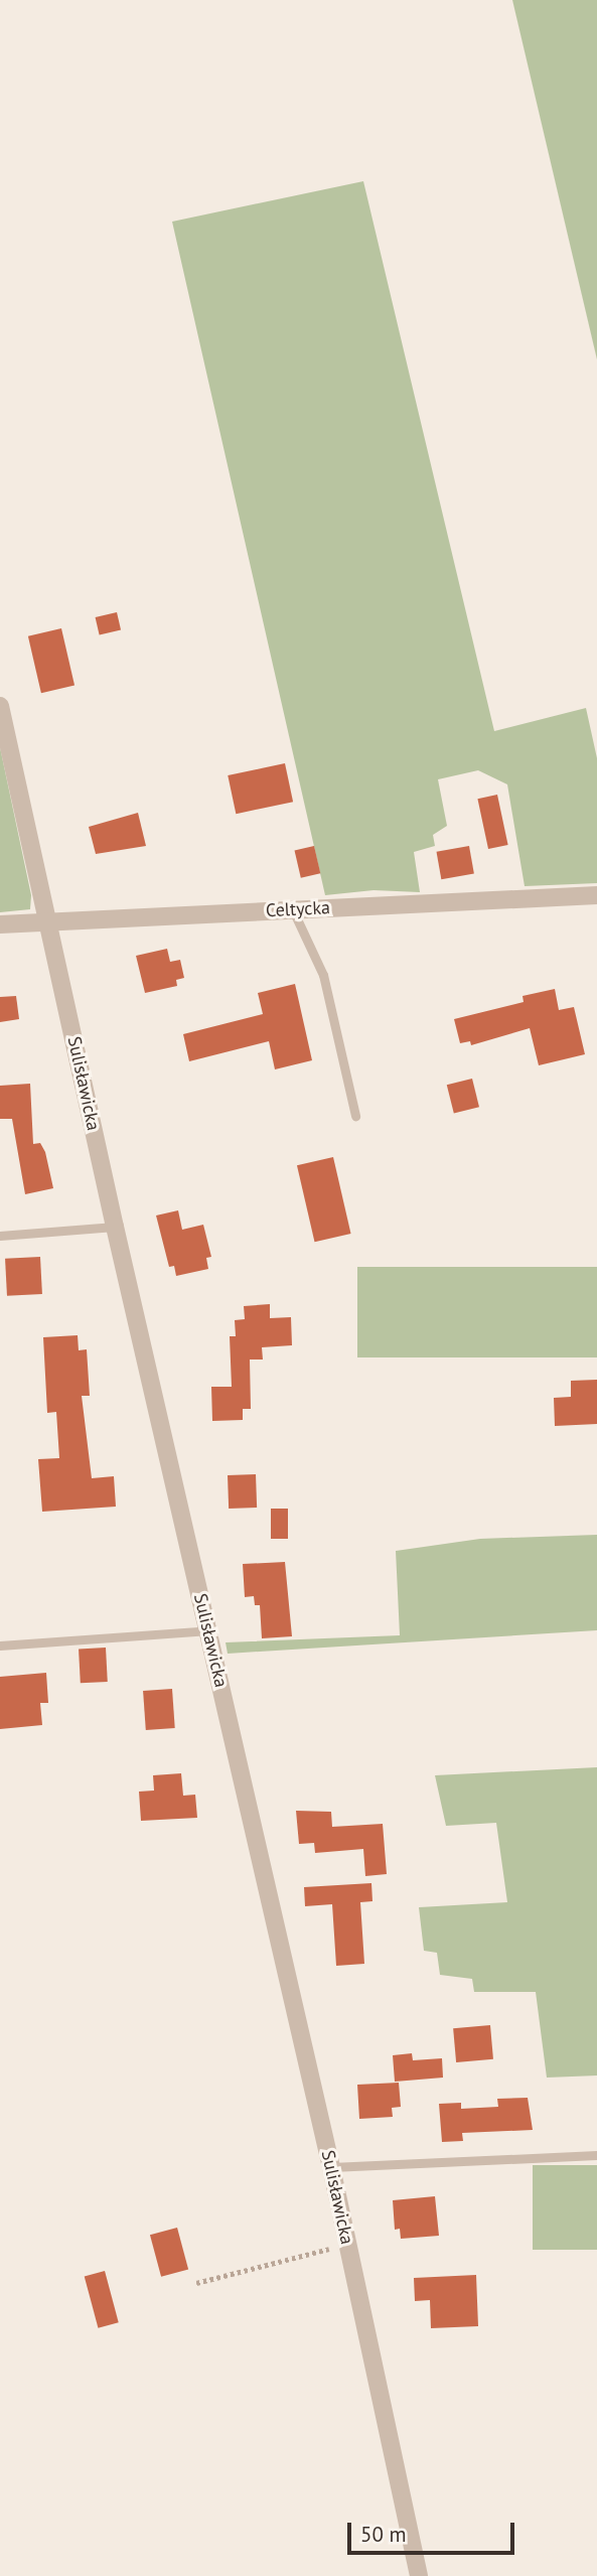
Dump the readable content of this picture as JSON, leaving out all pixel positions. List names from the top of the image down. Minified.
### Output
{"streets":{"street":["Celtycka","Sulisławicka"]},"crossings":[["Celtycka","Sulisławicka"]],"scale_bar":"50 m"}
